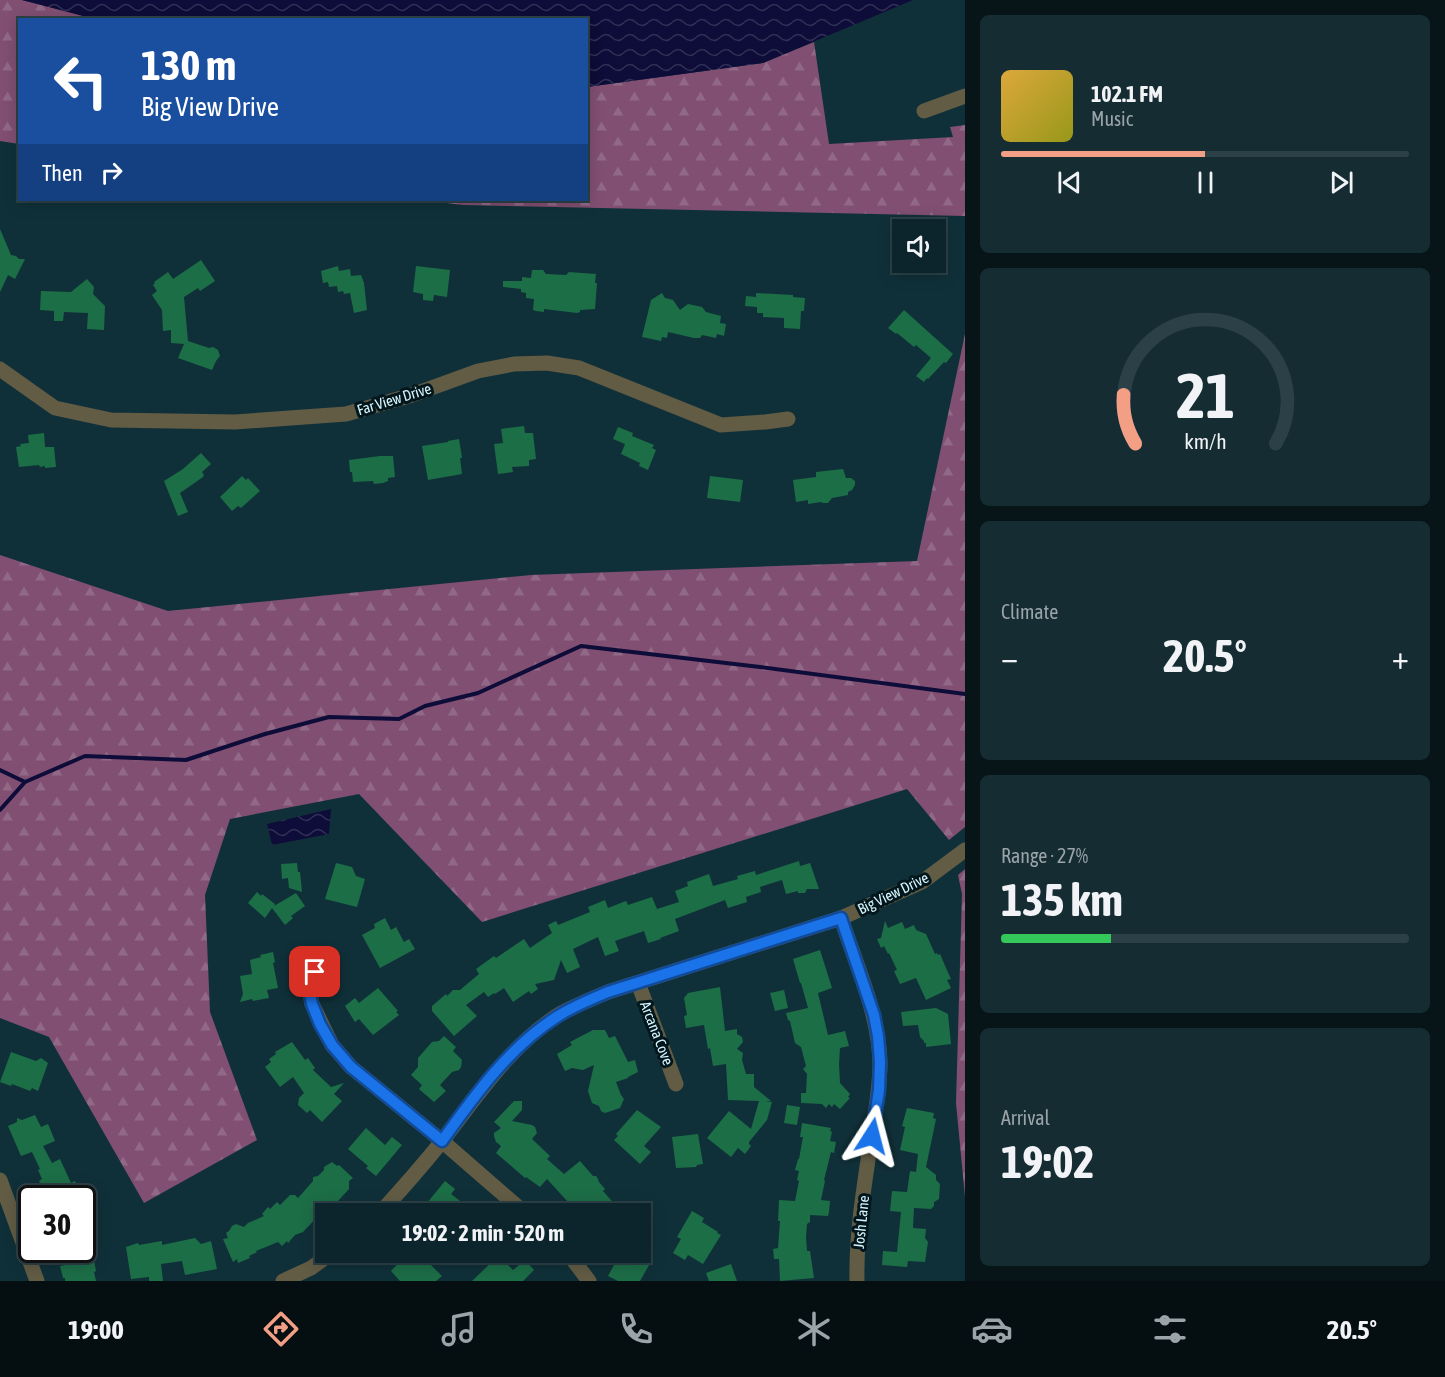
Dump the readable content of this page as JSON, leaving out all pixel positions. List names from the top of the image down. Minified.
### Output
{"streets":{"street":["Far View Drive","Big View Drive","Arcana Cove","Josh Lane"]},"crossings":[["Big View Drive","Arcana Cove"],["Big View Drive","Josh Lane"]],"page":{"turn":["130 m","Big View Drive"],"song":["102.1 FM","Music"],"then":"Then","tile":["Climate",["Range · 27%","135 km"],["Arrival","19:02"]],"heat":["−","20.5°","+"],"limit":"30","trip":"19:02 · 2 min · 520 m","tabs":["19:00","20.5°"],"gauge":["21","km/h"]}}
